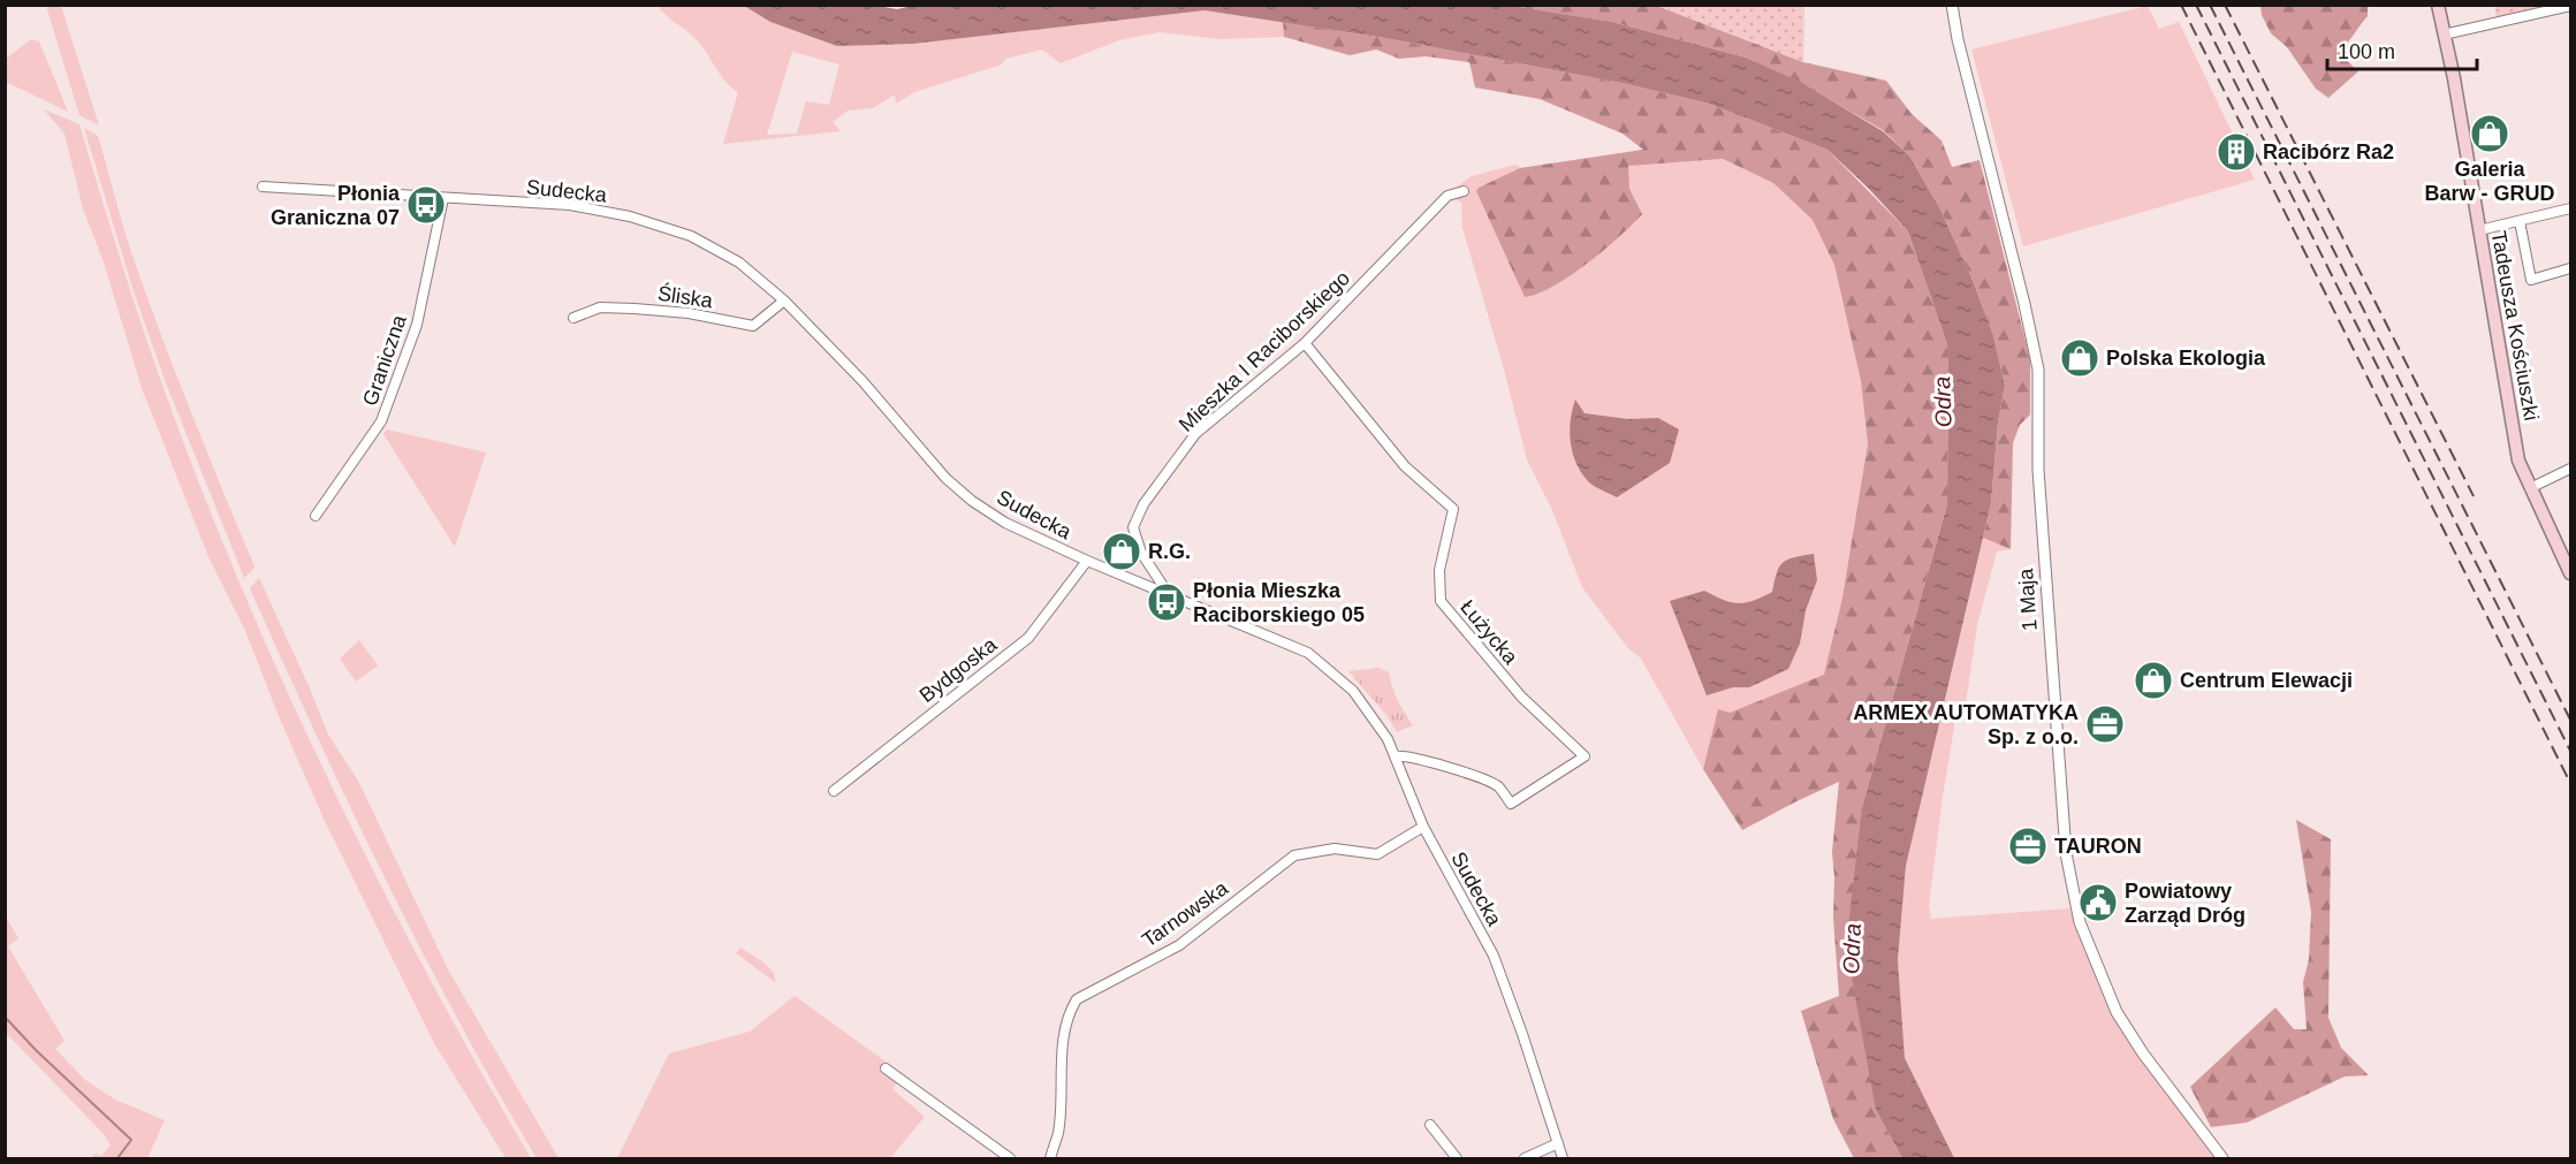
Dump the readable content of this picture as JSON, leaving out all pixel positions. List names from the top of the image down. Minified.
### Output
{"streets":{"main road":["Tadeusza Kościuszki"],"street":["Sudecka","Śliska","Mieszka I Raciborskiego","Graniczna","1 Maja","Łużycka","Bydgoska","Tarnowska"]},"crossings":[["Sudecka","Śliska"],["Sudecka","Mieszka I Raciborskiego"],["Sudecka","Graniczna"],["Sudecka","Łużycka"],["Sudecka","Bydgoska"],["Sudecka","Tarnowska"],["Mieszka I Raciborskiego","Łużycka"]],"water":["Odra"],"places":{"shop":["Galeria Barw - GRUD","Polska Ekologia","R.G.","Centrum Elewacji"],"building":["Racibórz Ra2"],"bus stop":["Płonia Graniczna 07","Płonia Mieszka Raciborskiego 05"],"office":["ARMEX AUTOMATYKA Sp. z o.o.","TAURON"],"public building":["Powiatowy Zarząd Dróg"]},"scale_bar":"100 m"}
